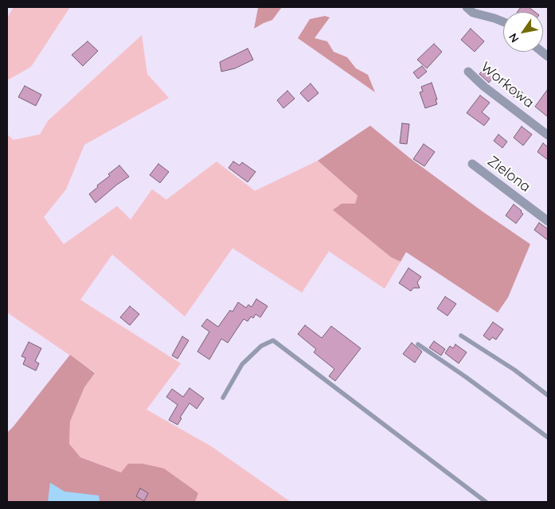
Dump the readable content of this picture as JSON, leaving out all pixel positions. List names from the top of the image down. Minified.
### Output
{"streets":{"street":["Workowa","Zielona"]},"north":"bottom left"}
